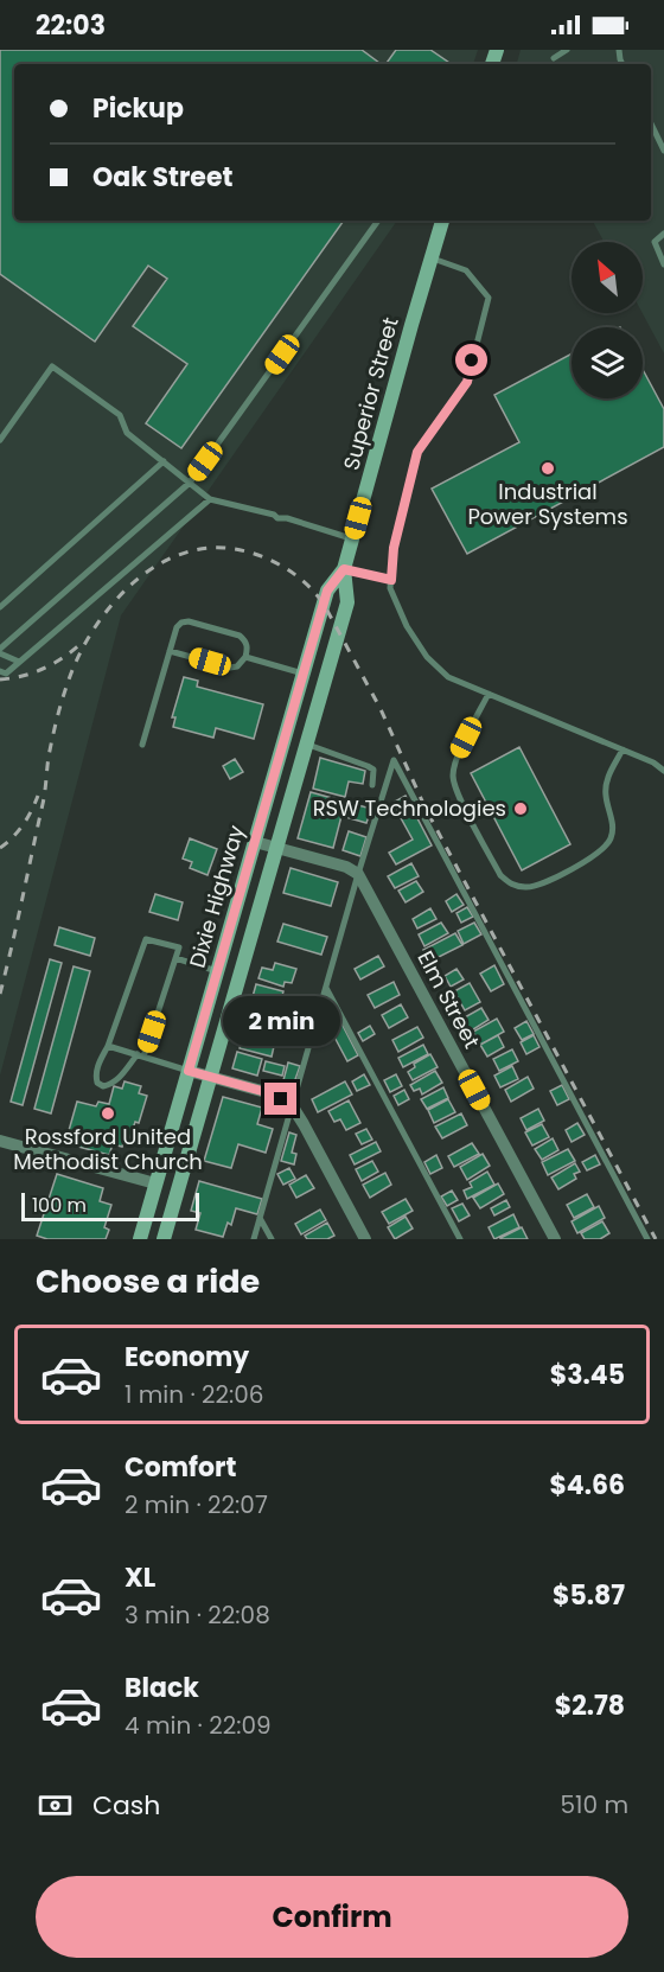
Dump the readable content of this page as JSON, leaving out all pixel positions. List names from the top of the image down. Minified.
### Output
{"streets":{"main road":["Superior Street","Dixie Highway"],"street":["Elm Street"]},"crossings":[["Superior Street","Dixie Highway"]],"places":["Industrial Power Systems","RSW Technologies","Rossford United Methodist Church"],"scale_bar":"100 m","north":"top left","page":{"status":"22:03","banner":["Pickup","Oak Street"],"bubble":"2 min","scale":"100 m","heading":"Choose a ride","list":[{"name":"Economy","note":"1 min · 22:06","value":"$3.45"},{"name":"Comfort","note":"2 min · 22:07","value":"$4.66"},{"name":"XL","note":"3 min · 22:08","value":"$5.87"},{"name":"Black","note":"4 min · 22:09","value":"$2.78"}],"pay":["Cash","510 m"],"buttons":"Confirm"}}
